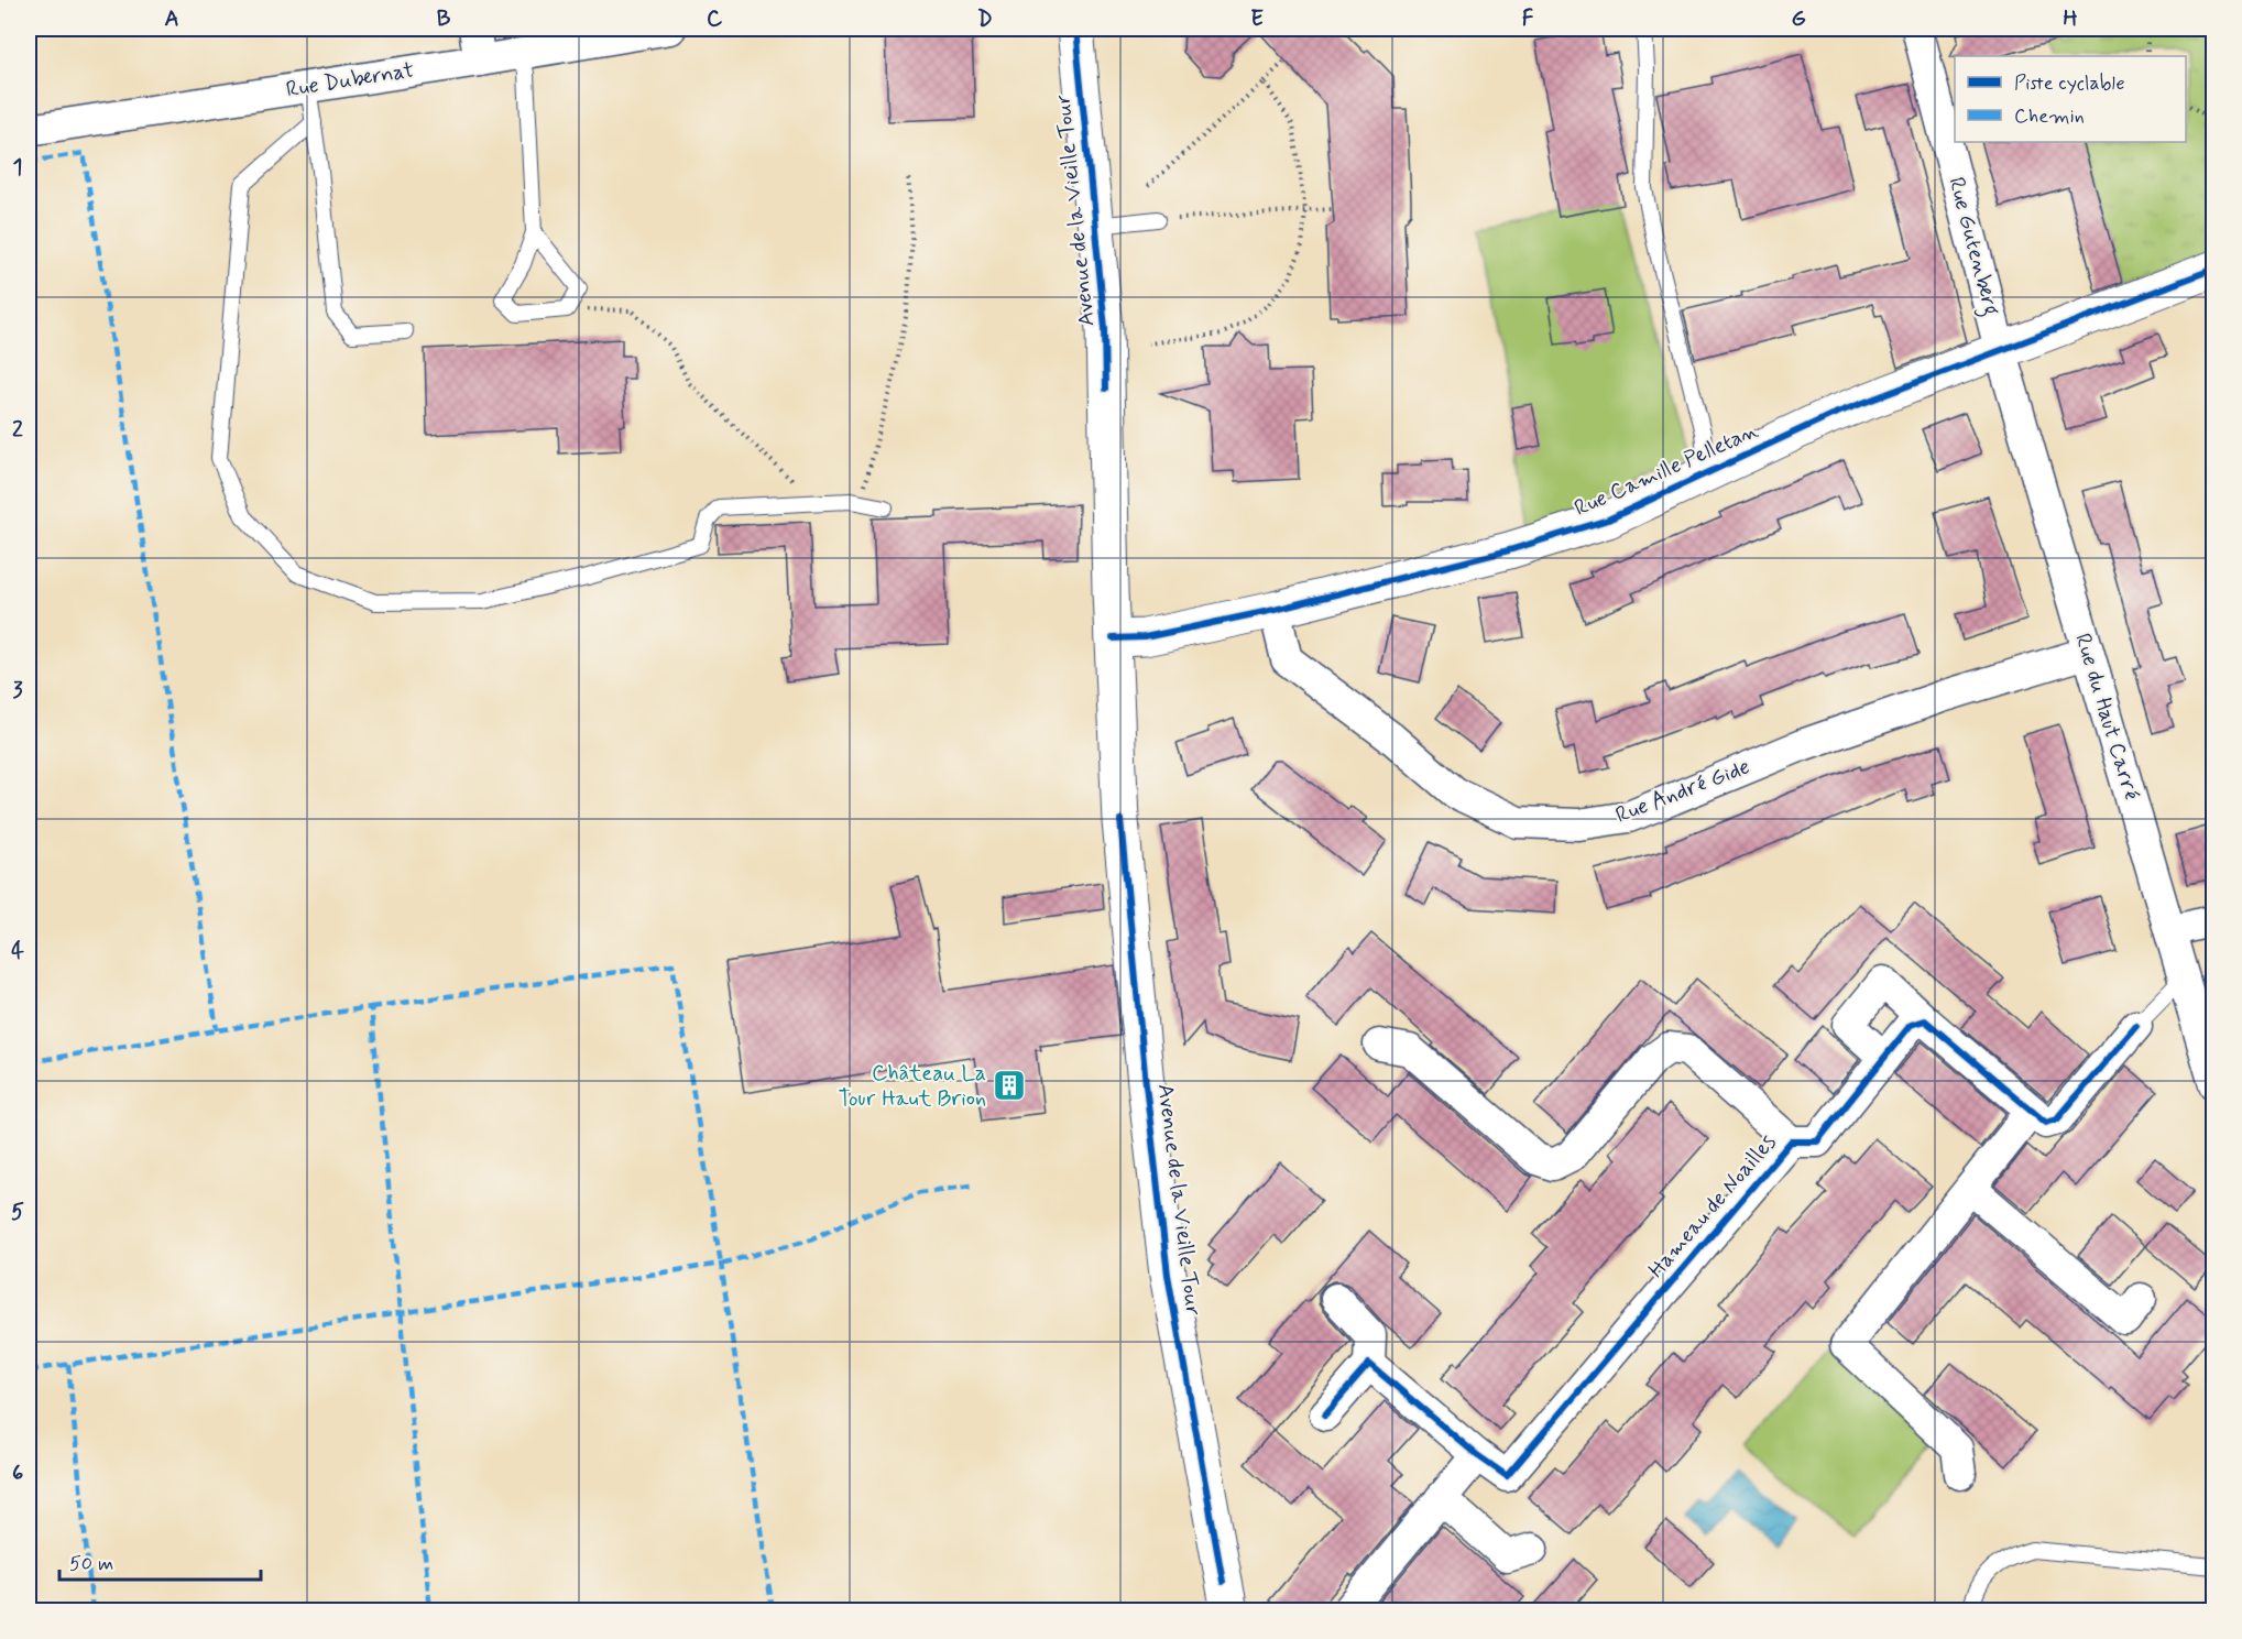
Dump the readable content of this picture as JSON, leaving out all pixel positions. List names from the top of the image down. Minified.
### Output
{"streets":{"street":["Rue Dubernat","Avenue de la Vieille Tour","Rue Gutenberg","Rue Camille Pelletan","Rue du Haut Carré","Rue André Gide","Hameau de Noailles"]},"crossings":[["Avenue de la Vieille Tour","Rue Camille Pelletan"],["Rue Gutenberg","Rue Camille Pelletan"],["Rue Gutenberg","Rue du Haut Carré"],["Rue Camille Pelletan","Rue du Haut Carré"],["Rue Camille Pelletan","Rue André Gide"],["Rue du Haut Carré","Rue André Gide"]],"places":{"building":["Château La Tour Haut Brion"]},"legend":["Piste cyclable","Chemin"],"scale_bar":"50 m","grid":{"columns":["A","B","C","D","E","F","G","H"],"rows":["1","2","3","4","5","6"]}}
